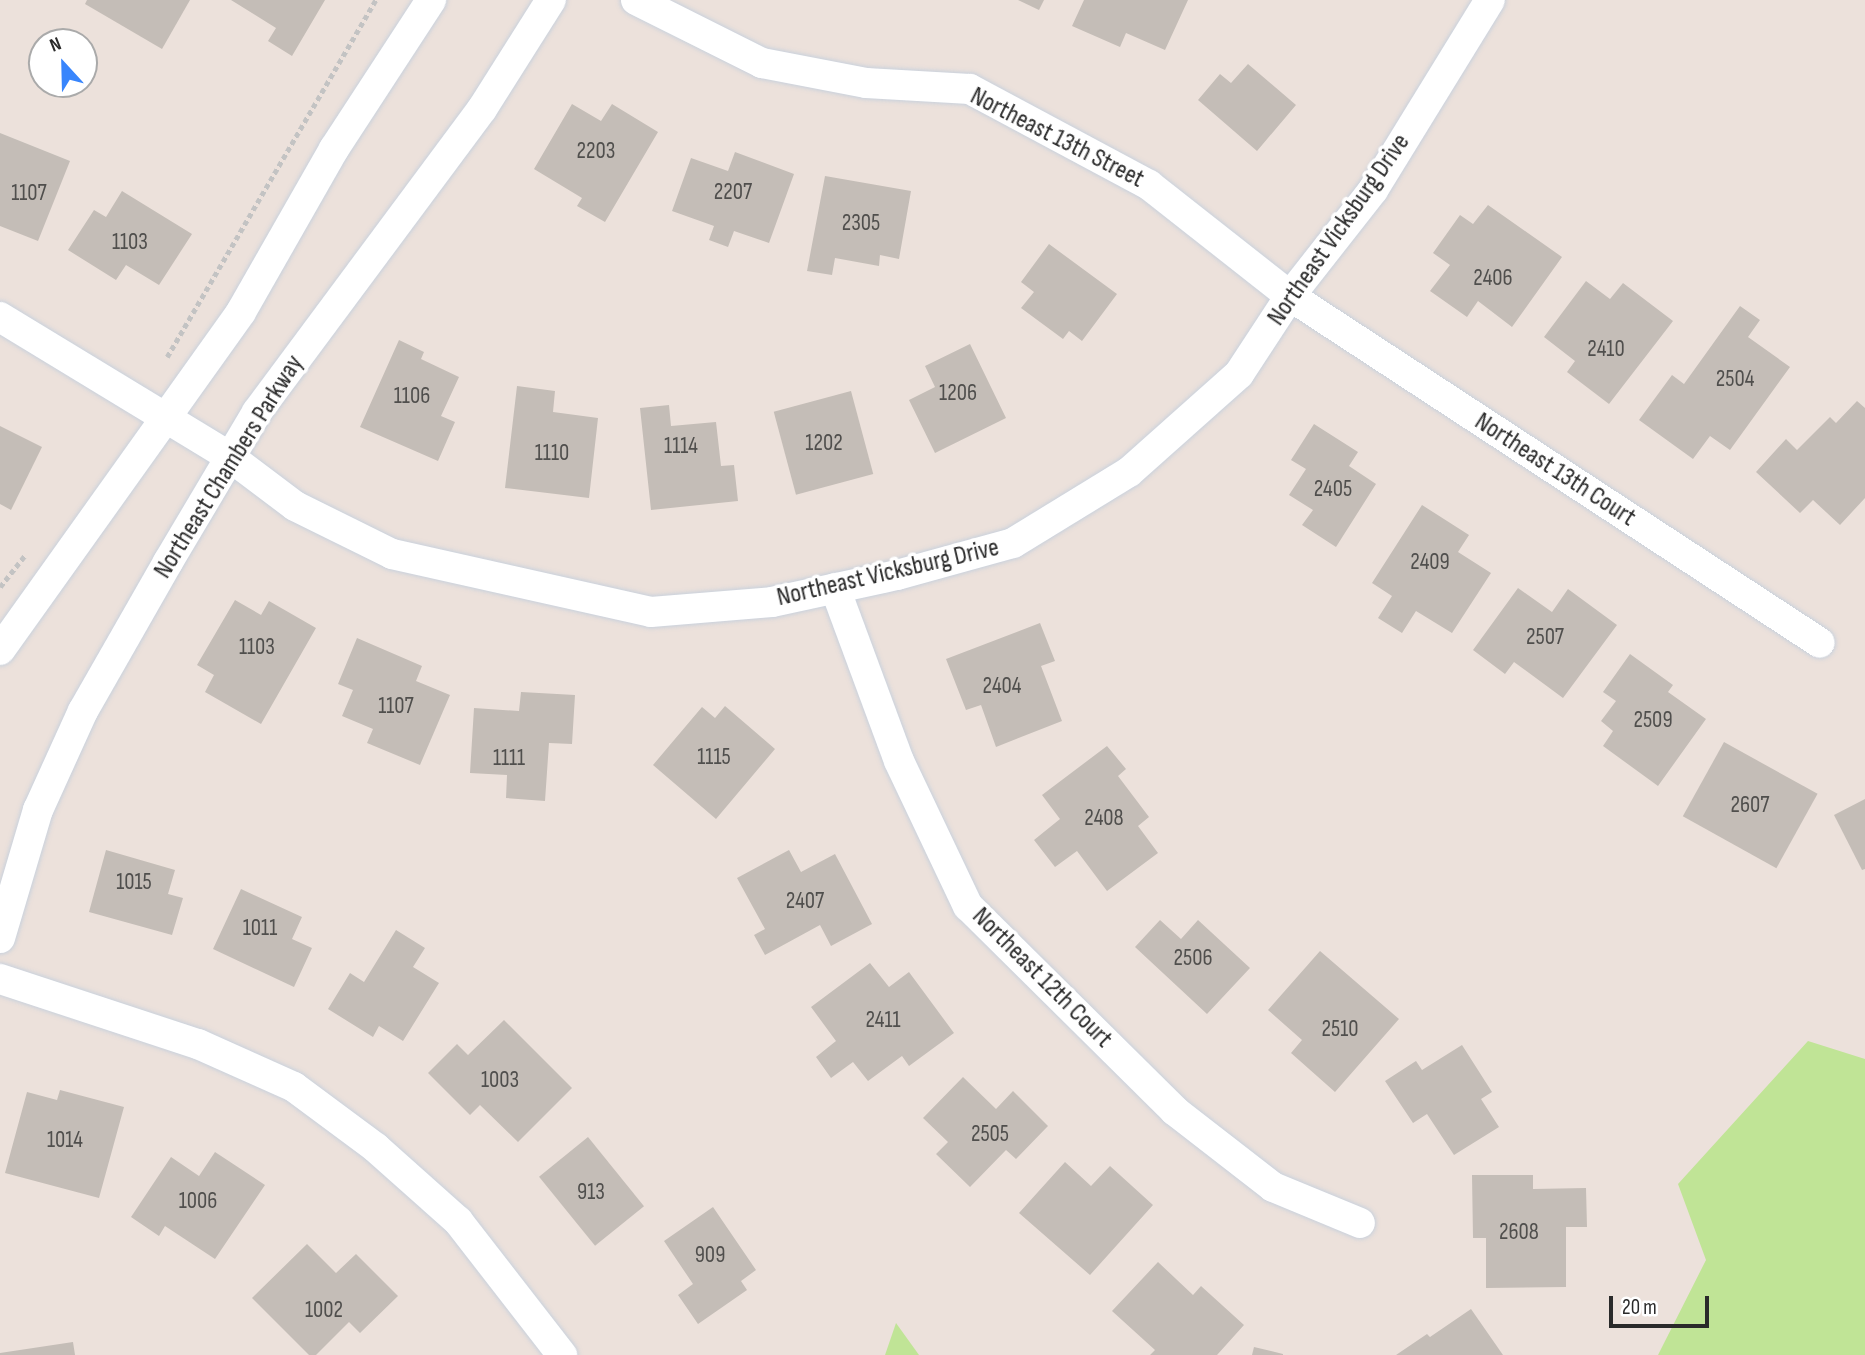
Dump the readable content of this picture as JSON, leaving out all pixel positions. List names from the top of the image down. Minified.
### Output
{"streets":{"street":["Northeast 13th Street","Northeast Vicksburg Drive","Northeast Chambers Parkway","Northeast 13th Court","Northeast 12th Court"]},"crossings":[["Northeast 13th Street","Northeast Vicksburg Drive"],["Northeast 13th Street","Northeast 13th Court"],["Northeast Vicksburg Drive","Northeast Chambers Parkway"],["Northeast Vicksburg Drive","Northeast 13th Court"],["Northeast Vicksburg Drive","Northeast 12th Court"]],"house_numbers":["2203","2207","1107","2305","1103","2406","2410","2504","1206","1106","1202","1114","1110","2405","2409","2507","1103","2404","1107","2509","1115","1111","2607","2408","1015","2407","1011","2506","2411","2510","1003","2505","1014","913","1006","2608","909","1002"],"scale_bar":"20 m","north":"top"}
